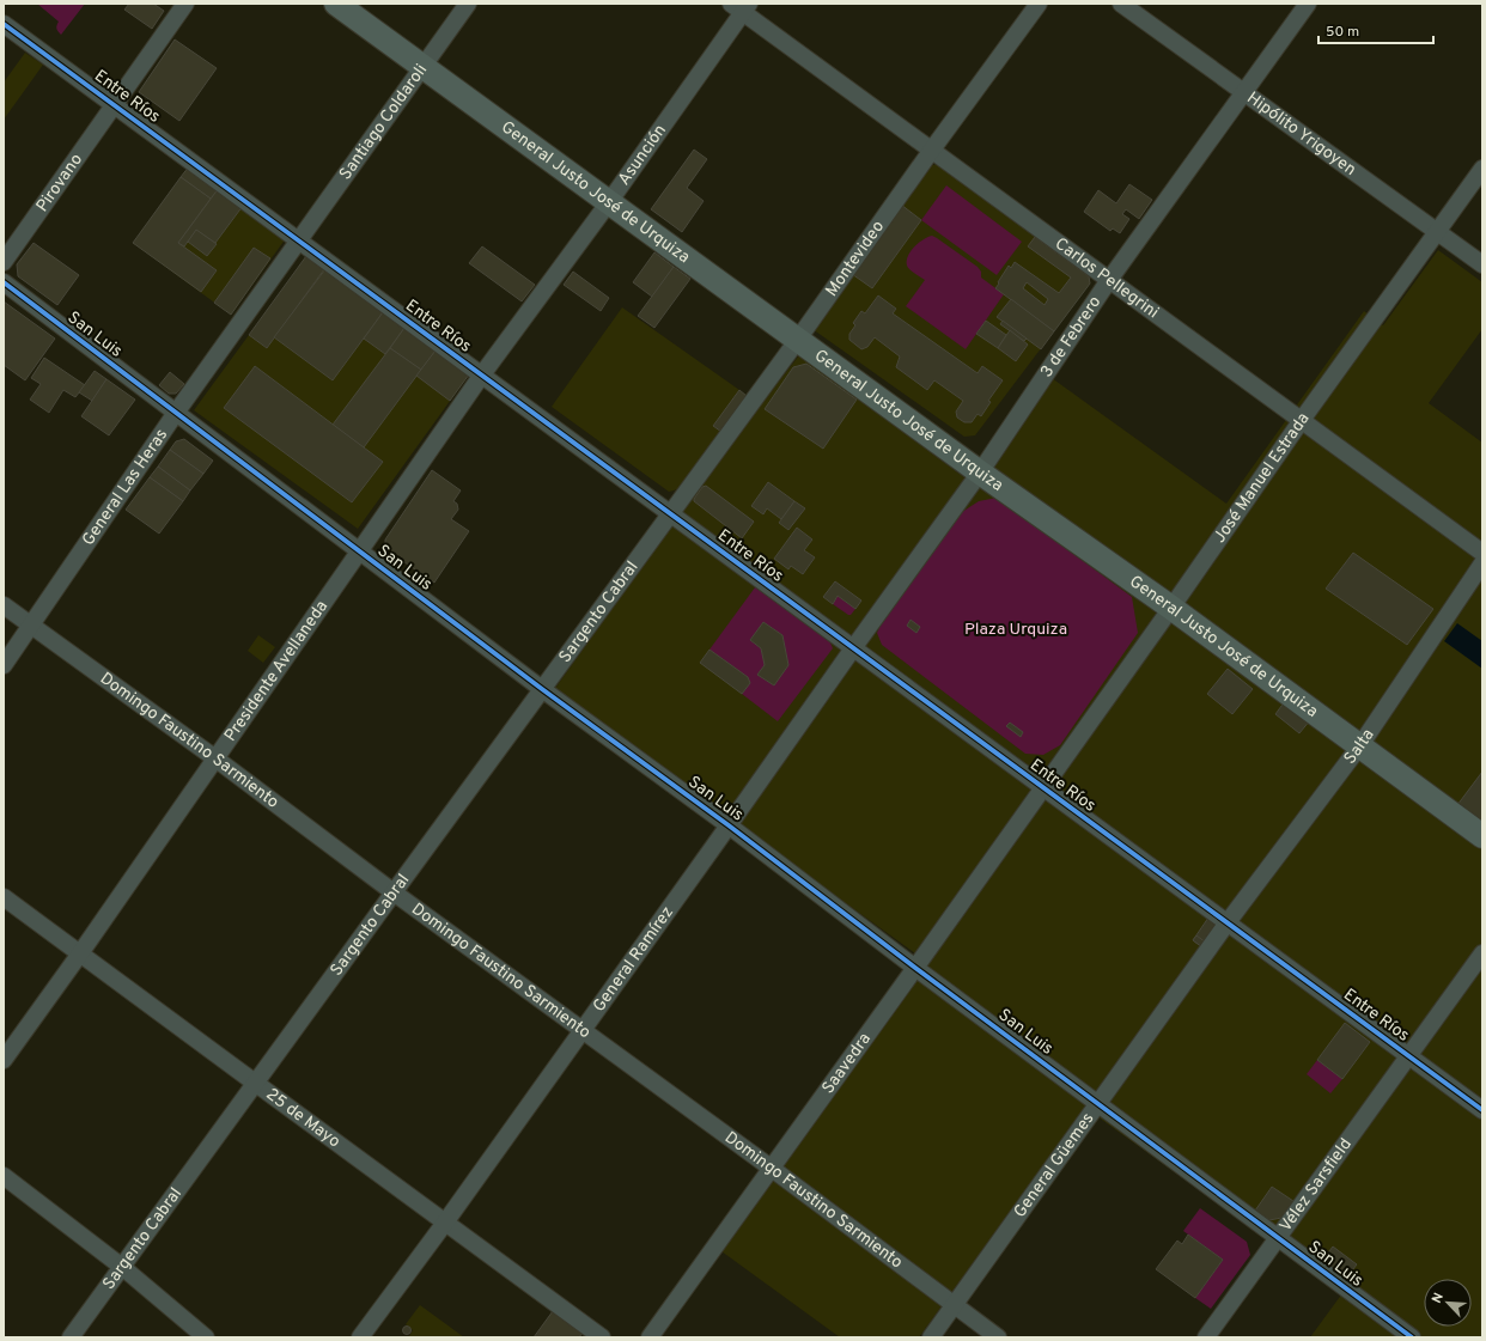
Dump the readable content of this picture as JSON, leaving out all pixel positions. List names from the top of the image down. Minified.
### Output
{"streets":{"street":["Entre Ríos","Santiago Coldaroli","Hipólito Yrigoyen","Asunción","Pirovano","General Justo José de Urquiza","Montevideo","Carlos Pellegrini","San Luis","3 de Febrero","José Manuel Estrada","General Las Heras","Sargento Cabral","Presidente Avellaneda","Domingo Faustino Sarmiento","Salta","General Ramírez","Saavedra","25 de Mayo","General Güemes","Vélez Sarsfield"]},"crossings":[["Entre Ríos","Santiago Coldaroli"],["Entre Ríos","Asunción"],["Entre Ríos","Pirovano"],["Entre Ríos","Montevideo"],["Entre Ríos","3 de Febrero"],["Entre Ríos","José Manuel Estrada"],["Entre Ríos","General Las Heras"],["Entre Ríos","Sargento Cabral"],["Entre Ríos","Presidente Avellaneda"],["Entre Ríos","Salta"],["Entre Ríos","General Ramírez"],["Entre Ríos","Saavedra"],["Entre Ríos","General Güemes"],["Entre Ríos","Vélez Sarsfield"],["Santiago Coldaroli","General Justo José de Urquiza"],["Santiago Coldaroli","General Las Heras"],["Hipólito Yrigoyen","3 de Febrero"],["Hipólito Yrigoyen","José Manuel Estrada"],["Asunción","General Justo José de Urquiza"],["Asunción","Carlos Pellegrini"],["Asunción","Presidente Avellaneda"],["General Justo José de Urquiza","Montevideo"],["General Justo José de Urquiza","3 de Febrero"],["General Justo José de Urquiza","José Manuel Estrada"],["General Justo José de Urquiza","Salta"],["Montevideo","Carlos Pellegrini"],["Montevideo","Sargento Cabral"],["Carlos Pellegrini","3 de Febrero"],["Carlos Pellegrini","José Manuel Estrada"],["San Luis","General Las Heras"],["San Luis","Sargento Cabral"],["San Luis","Presidente Avellaneda"],["San Luis","General Ramírez"],["San Luis","Saavedra"],["San Luis","General Güemes"],["San Luis","Vélez Sarsfield"],["3 de Febrero","General Ramírez"],["José Manuel Estrada","Saavedra"],["General Las Heras","Domingo Faustino Sarmiento"],["Sargento Cabral","Domingo Faustino Sarmiento"],["Sargento Cabral","25 de Mayo"],["Presidente Avellaneda","Domingo Faustino Sarmiento"],["Presidente Avellaneda","25 de Mayo"],["Domingo Faustino Sarmiento","General Ramírez"],["Domingo Faustino Sarmiento","Saavedra"],["Domingo Faustino Sarmiento","General Güemes"],["Salta","General Güemes"],["General Ramírez","25 de Mayo"]],"parks":["Plaza Urquiza"],"scale_bar":"50 m","north":"top left"}
